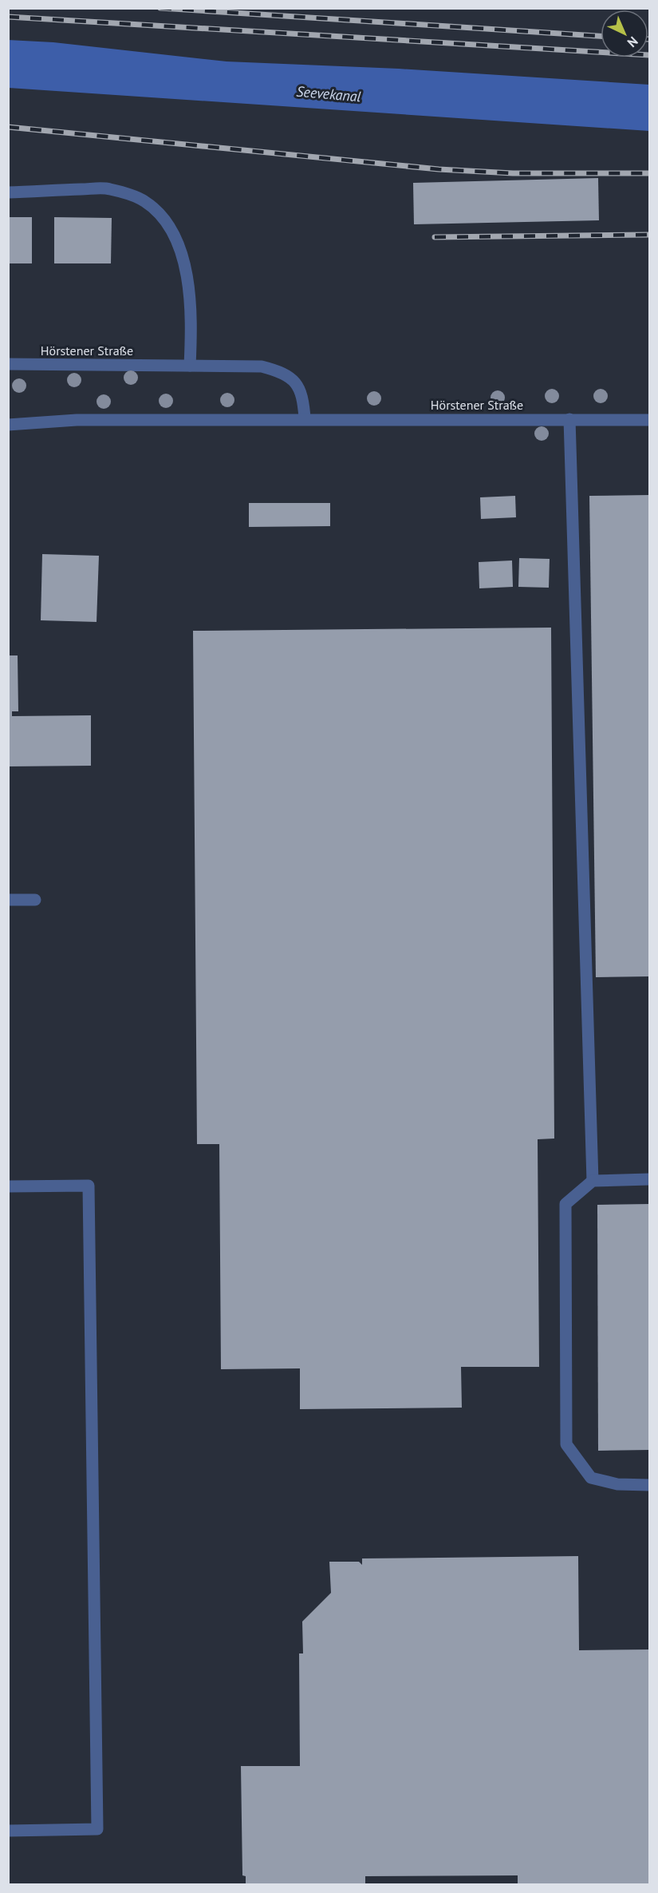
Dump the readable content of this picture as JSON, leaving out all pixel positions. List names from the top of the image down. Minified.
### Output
{"streets":{"street":["Hörstener Straße"]},"water":["Seevekanal"],"north":"bottom right"}
